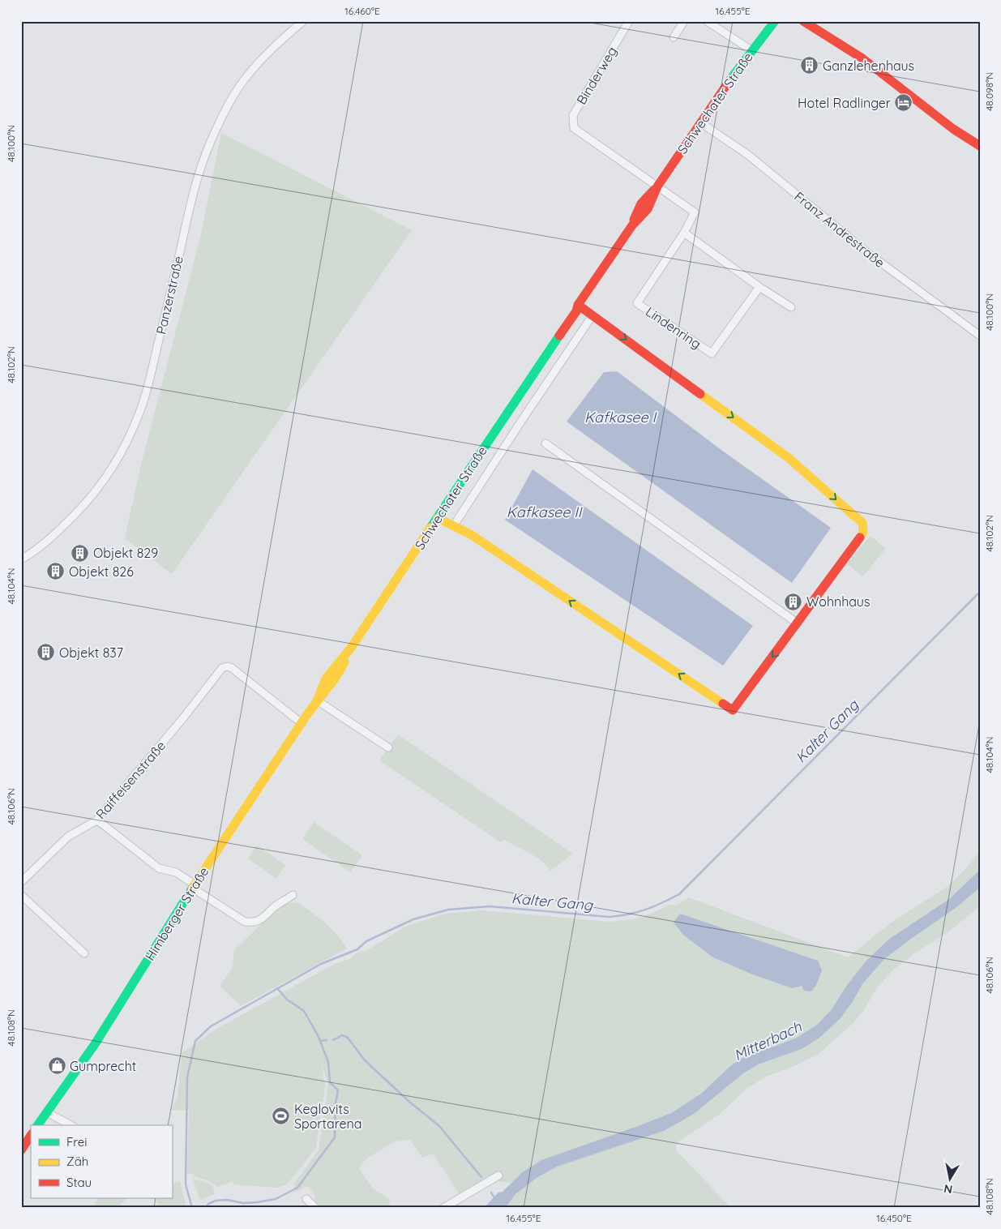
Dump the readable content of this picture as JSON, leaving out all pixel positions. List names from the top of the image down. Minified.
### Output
{"streets":{"main road":["Schwechater Straße","Himberger Straße"],"street":["Binderweg","Franz Andrestraße","Panzerstraße","Lindenring","Raiffeisenstraße"]},"crossings":[["Binderweg","Schwechater Straße"],["Binderweg","Lindenring"],["Schwechater Straße","Franz Andrestraße"],["Schwechater Straße","Lindenring"],["Schwechater Straße","Himberger Straße"],["Raiffeisenstraße","Himberger Straße"]],"water":["Kafkasee I","Kafkasee II","Kalter Gang","Mitterbach"],"places":{"building":["Ganzlehenhaus","Objekt 829","Objekt 826","Wohnhaus","Objekt 837"],"hotel":["Hotel Radlinger"],"shop":["Gumprecht"],"sports":["Keglovits Sportarena"]},"legend":["Frei","Zäh","Stau"],"north":"bottom","coordinates":["16.460°E","16.455°E","48.098°N","48.100°N","48.102°N","48.104°N","48.106°N","48.108°N","16.450°E"]}
